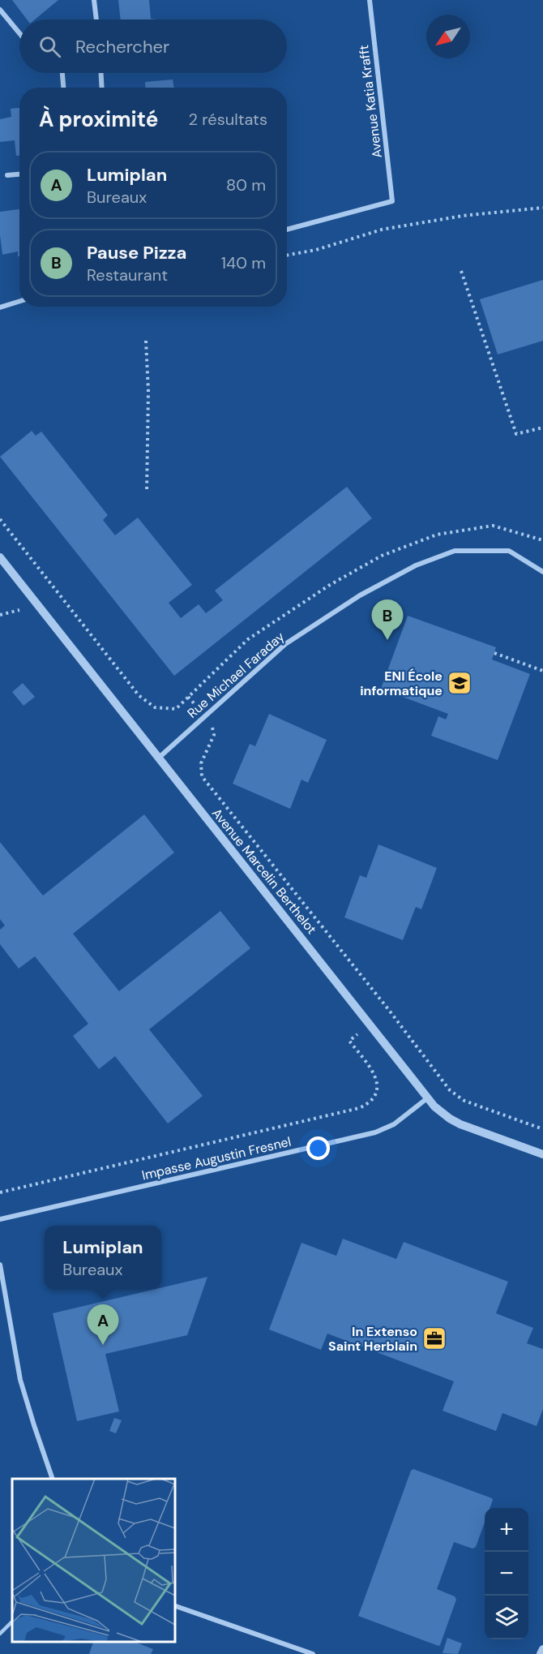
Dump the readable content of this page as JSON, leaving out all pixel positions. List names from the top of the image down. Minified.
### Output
{"streets":{"street":["Avenue Katia Krafft","Rue Michael Faraday","Avenue Marcelin Berthelot","Impasse Augustin Fresnel"]},"crossings":[["Rue Michael Faraday","Avenue Marcelin Berthelot"],["Avenue Marcelin Berthelot","Impasse Augustin Fresnel"]],"places":{"school or university":["ENI École informatique"],"office":["In Extenso Saint Herblain"]},"north":"bottom left","page":{"search":"Rechercher","heading":["À proximité","2 résultats"],"list":[{"mark":"A","name":"Lumiplan","note":"Bureaux","value":"80 m"},{"mark":"B","name":"Pause Pizza","note":"Restaurant","value":"140 m"}],"pins":["B","A"],"popup":["Lumiplan","Bureaux"],"map_buttons":["+","−"]}}
